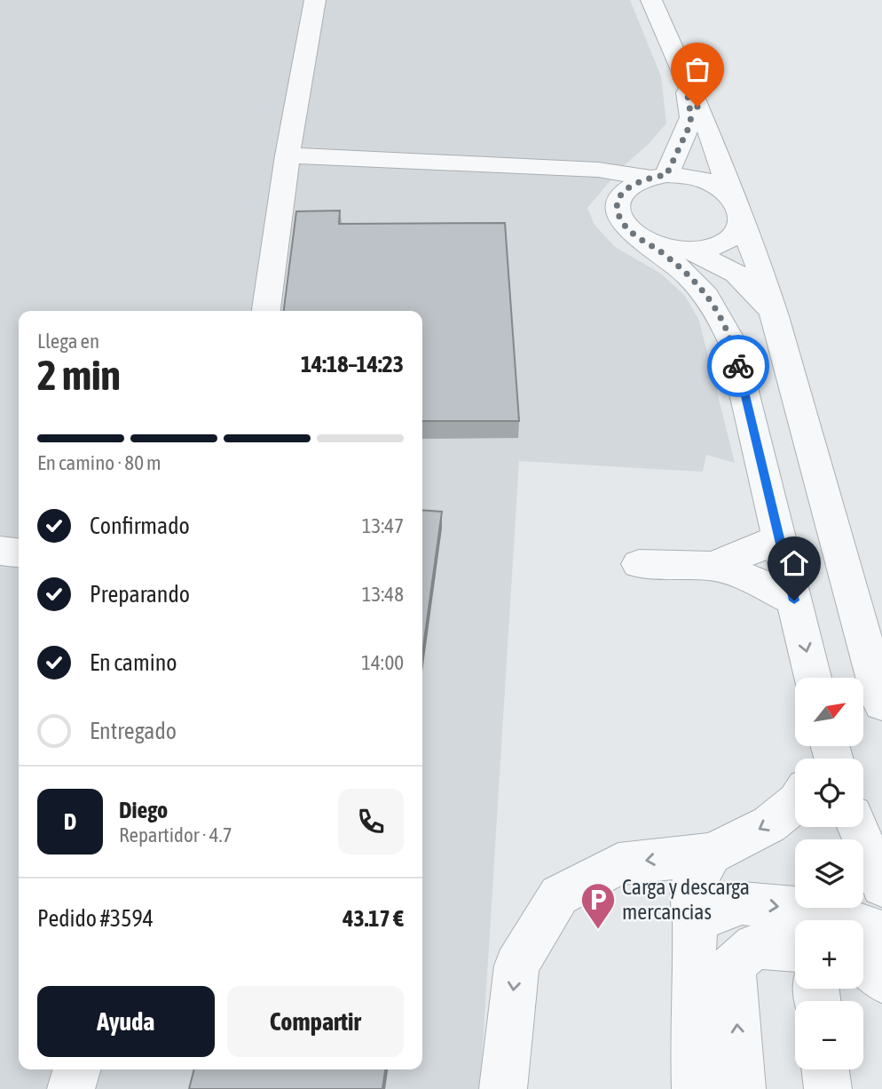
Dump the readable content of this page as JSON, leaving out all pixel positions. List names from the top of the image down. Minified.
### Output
{"places":{"parking":["Carga y descarga mercancias"]},"north":"top right","page":{"heading":["2 min","Llega en","14:18–14:23"],"panel":["Diego","Repartidor · 4.7","Pedido #3594","43.17 €"],"bar":"En camino · 80 m","list":[["Confirmado","13:47"],["Preparando","13:48"],["En camino","14:00"],"Entregado"],"map_buttons":["+","−"],"round":"D","buttons":["Ayuda","Compartir"]}}
